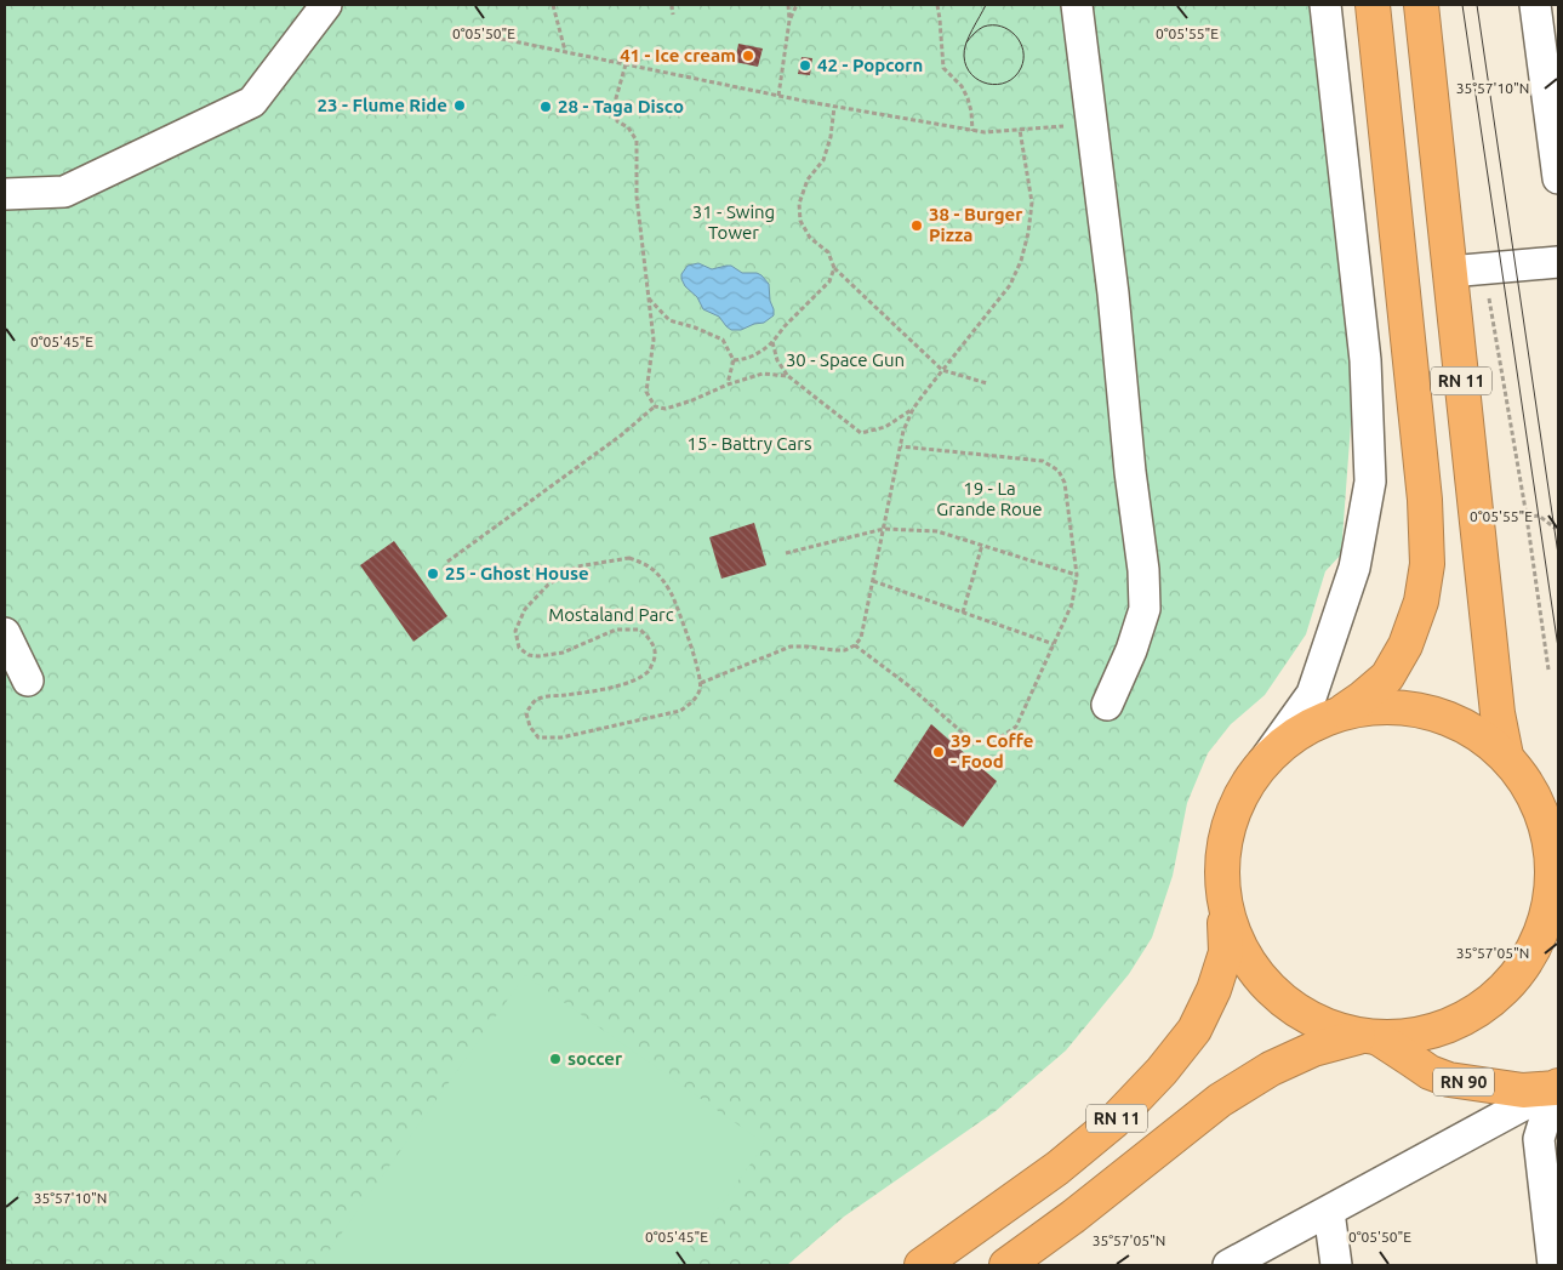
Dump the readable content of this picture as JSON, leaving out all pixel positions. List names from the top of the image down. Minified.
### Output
{"streets":{"highway":["RN 11","RN 90"]},"crossings":[["RN 11","RN 90"]],"parks":["31 - Swing Tower","30 - Space Gun","15 - Battry Cars","19 - La Grande Roue","Mostaland Parc"],"places":["41 - Ice cream","42 - Popcorn","23 - Flume Ride","28 - Taga Disco","38 - Burger Pizza","25 - Ghost House","39 - Coffe - Food","soccer"],"coordinates":["0°05'50\"E","0°05'55\"E","35°57'10\"N","0°05'45\"E","35°57'05\"N"]}
